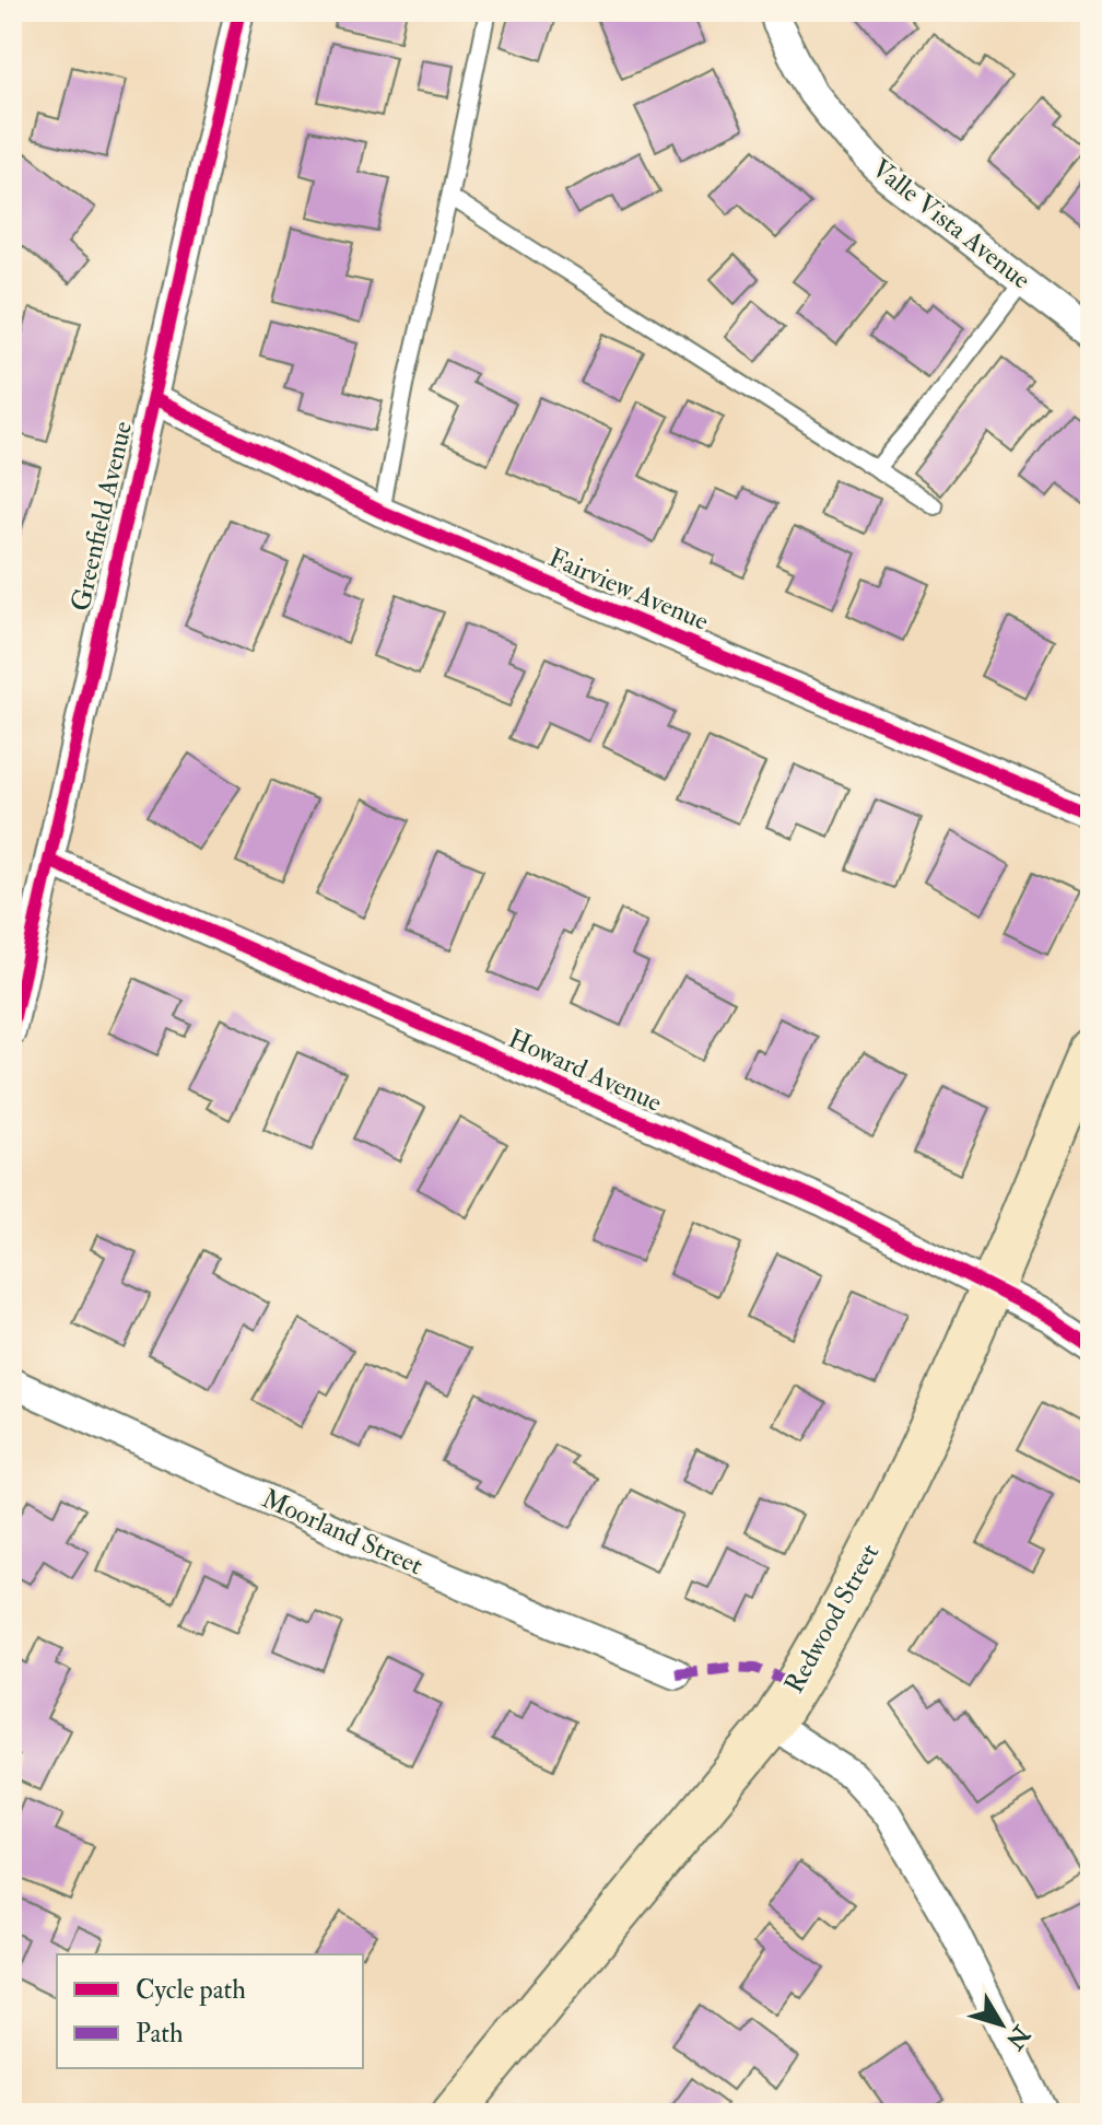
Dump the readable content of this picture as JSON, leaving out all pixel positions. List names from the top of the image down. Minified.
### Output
{"streets":{"main road":["Redwood Street"],"street":["Valle Vista Avenue","Greenfield Avenue","Fairview Avenue","Howard Avenue","Moorland Street"]},"crossings":[["Greenfield Avenue","Fairview Avenue"],["Greenfield Avenue","Howard Avenue"],["Howard Avenue","Redwood Street"]],"legend":["Cycle path","Path"],"north":"bottom right"}
